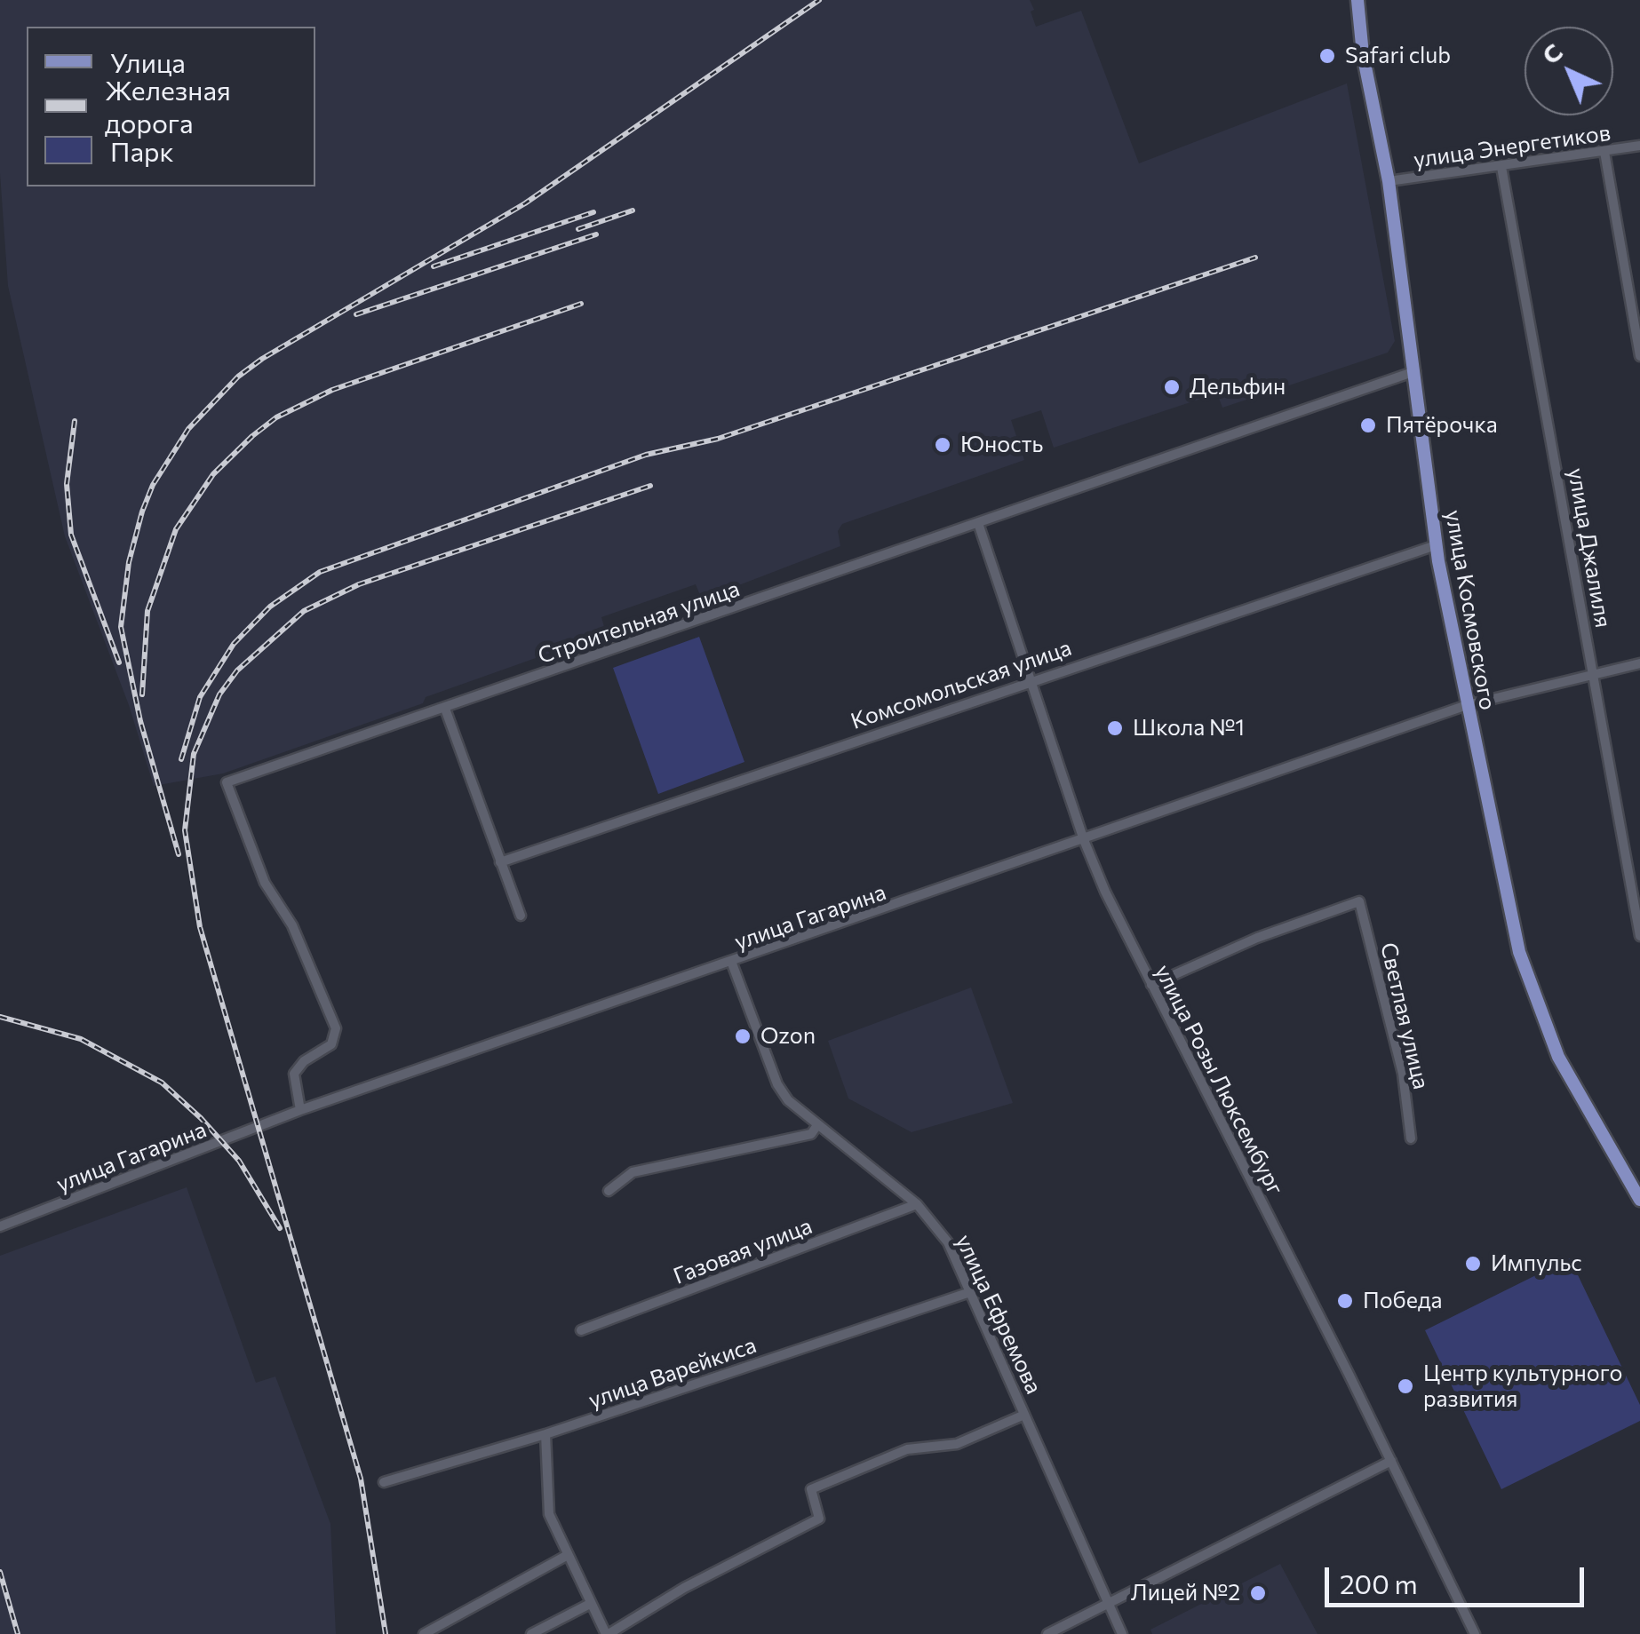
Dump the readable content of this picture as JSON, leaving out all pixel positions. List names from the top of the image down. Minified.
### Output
{"streets":{"main road":["улица Космовского"],"street":["улица Энергетиков","улица Джалиля","Строительная улица","Комсомольская улица","улица Гагарина","Светлая улица","улица Розы Люксембург","Газовая улица","улица Ефремова","улица Варейкиса"]},"crossings":[["улица Энергетиков","улица Джалиля"],["улица Энергетиков","улица Космовского"],["улица Джалиля","улица Гагарина"],["улица Космовского","Строительная улица"],["улица Космовского","Комсомольская улица"],["улица Космовского","улица Гагарина"],["Строительная улица","улица Гагарина"],["Строительная улица","улица Розы Люксембург"],["Комсомольская улица","улица Розы Люксембург"],["улица Гагарина","улица Розы Люксембург"],["улица Гагарина","улица Ефремова"],["Светлая улица","улица Розы Люксембург"],["Газовая улица","улица Ефремова"],["улица Ефремова","улица Варейкиса"]],"places":["Safari club","Дельфин","Пятёрочка","Юность","Школа №1","Ozon","Импульс","Победа","Центр культурного развития","Лицей №2"],"legend":["Улица","Железная дорога","Парк"],"scale_bar":"200 m","north":"top left"}
